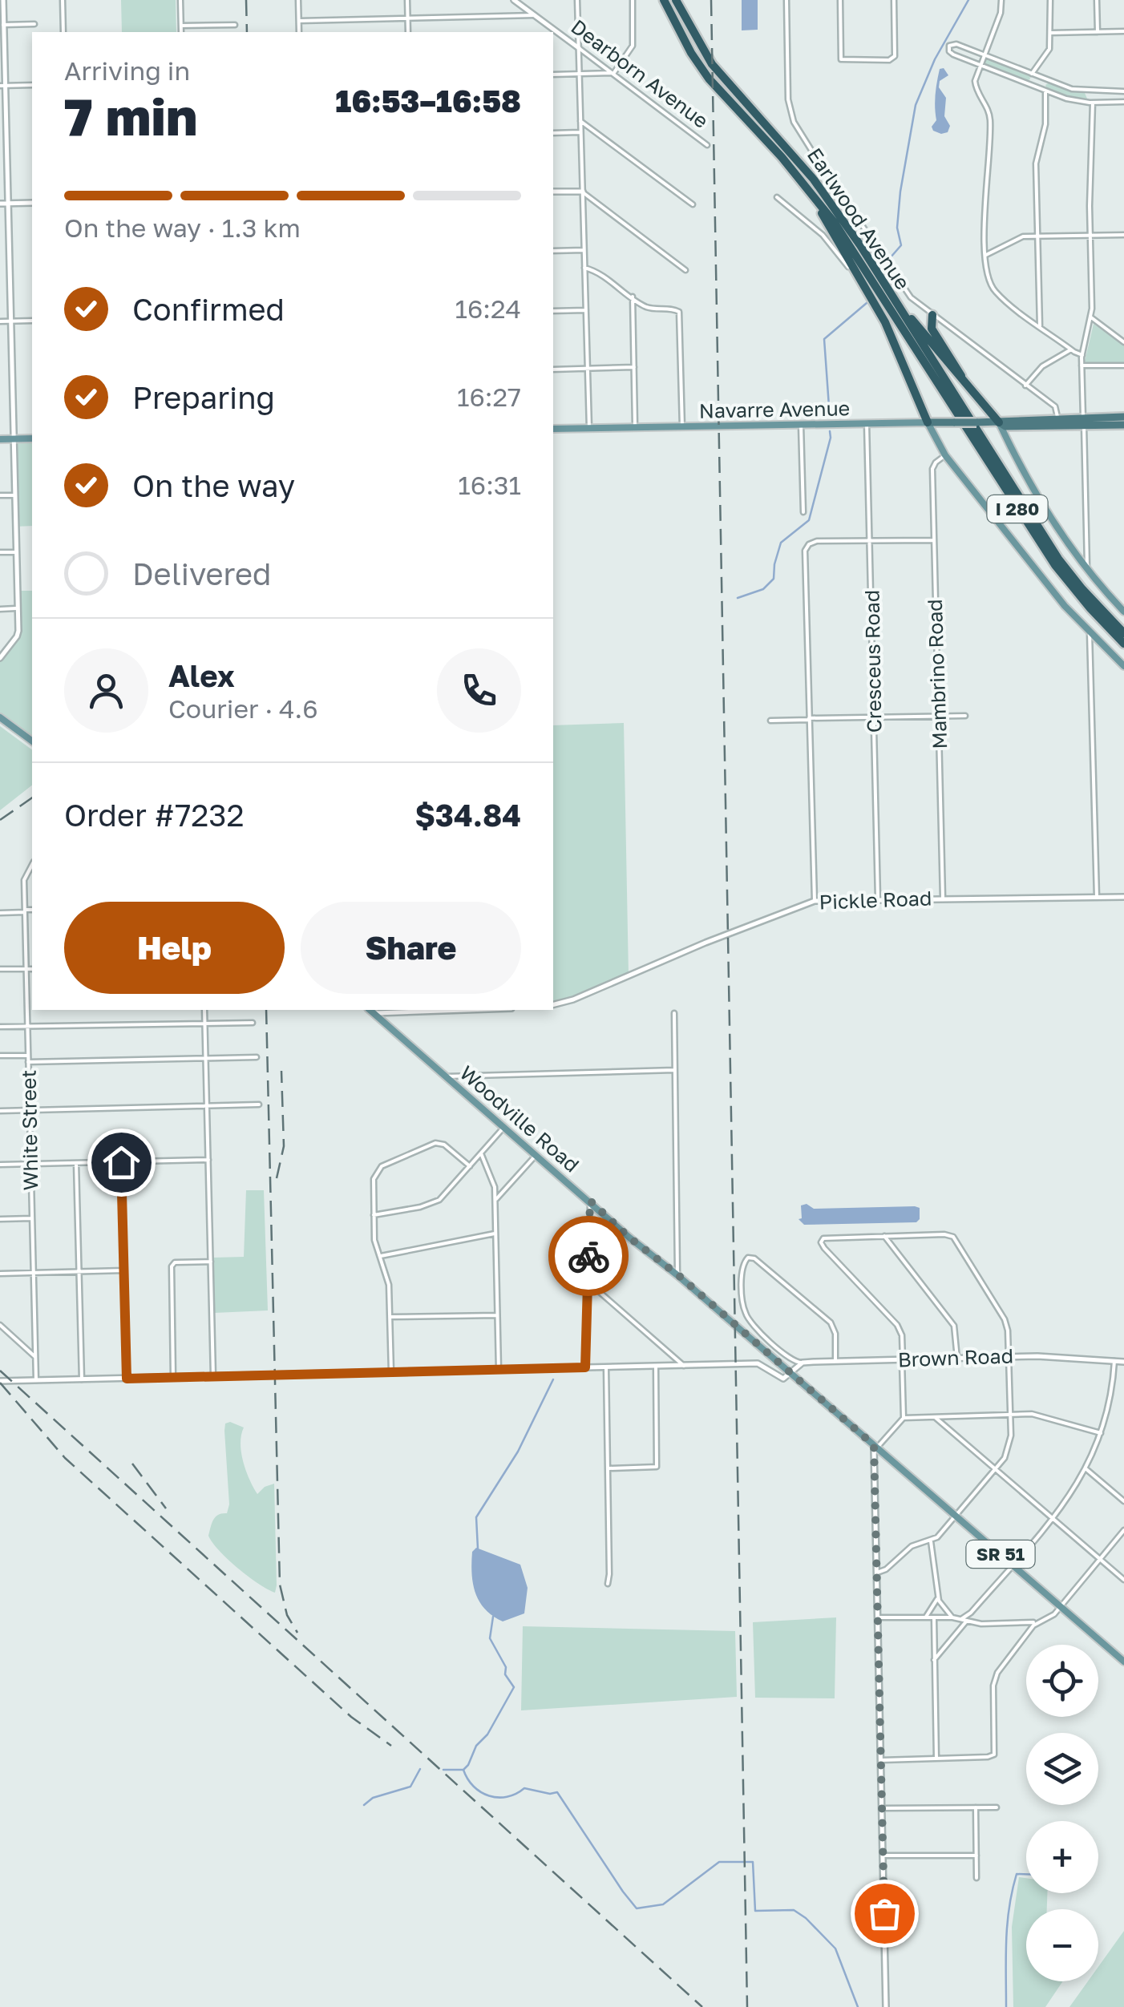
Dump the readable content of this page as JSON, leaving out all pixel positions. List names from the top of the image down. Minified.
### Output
{"streets":{"highway":["Navarre Avenue","I 280"],"main road":["Woodville Road","SR 51"],"street":["Dearborn Avenue","Earlwood Avenue","Cresceus Road","Mambrino Road","Pickle Road","White Street","Brown Road"]},"crossings":[["Earlwood Avenue","Navarre Avenue"],["Navarre Avenue","Cresceus Road"],["Cresceus Road","Pickle Road"],["Mambrino Road","Pickle Road"]],"page":{"heading":["7 min","Arriving in","16:53–16:58"],"panel":["Alex","Courier · 4.6","Order #7232","$34.84"],"bar":"On the way · 1.3 km","list":[["Confirmed","16:24"],["Preparing","16:27"],["On the way","16:31"],"Delivered"],"buttons":["Help","Share"],"map_buttons":["+","−"]}}
